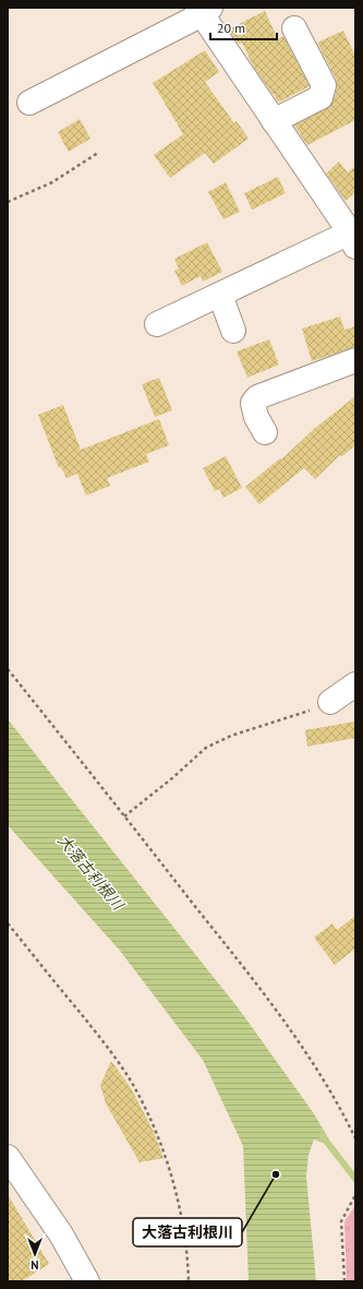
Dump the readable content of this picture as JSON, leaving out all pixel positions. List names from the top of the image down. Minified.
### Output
{"water":["大落古利根川"],"places":["大落古利根川"],"scale_bar":"20 m","north":"bottom"}
